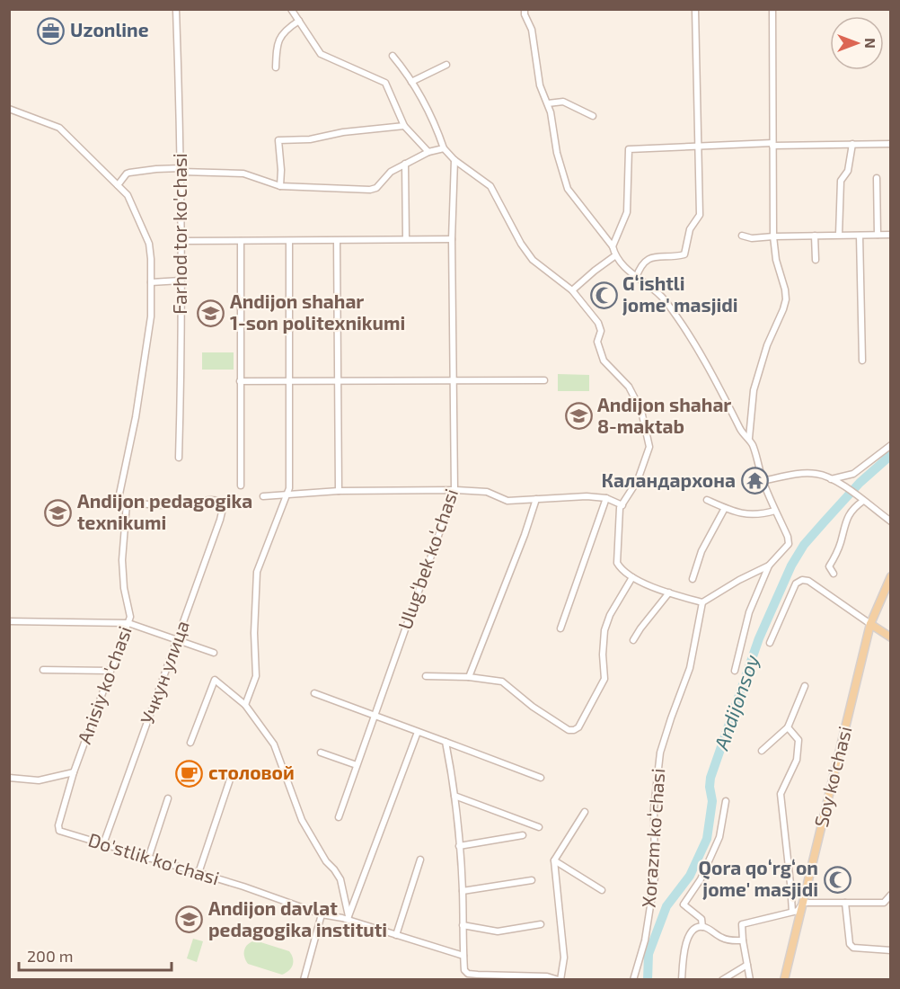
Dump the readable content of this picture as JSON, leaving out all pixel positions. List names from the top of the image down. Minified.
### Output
{"streets":{"main road":["Soy ko'chasi"],"street":["Farhod tor ko'chasi","Ulugʻbek koʻchasi","Учкун улица","Anisiy ko'chasi","Xorazm koʻchasi","Do'stlik ko'chasi"]},"crossings":[["Учкун улица","Do'stlik ko'chasi"],["Anisiy ko'chasi","Do'stlik ko'chasi"]],"water":["Andijonsoy"],"places":{"office":["Uzonline"],"mosque":["Gʻishtli jome' masjidi","Qora qoʻrgʻon jome' masjidi"],"school or university":["Andijon shahar 1-son politexnikumi","Andijon shahar 8-maktab","Andijon pedagogika texnikumi","Andijon davlat pedagogika instituti"],"temple":["Каландархона"],"cafe":["столовой"]},"scale_bar":"200 m","north":"right"}
